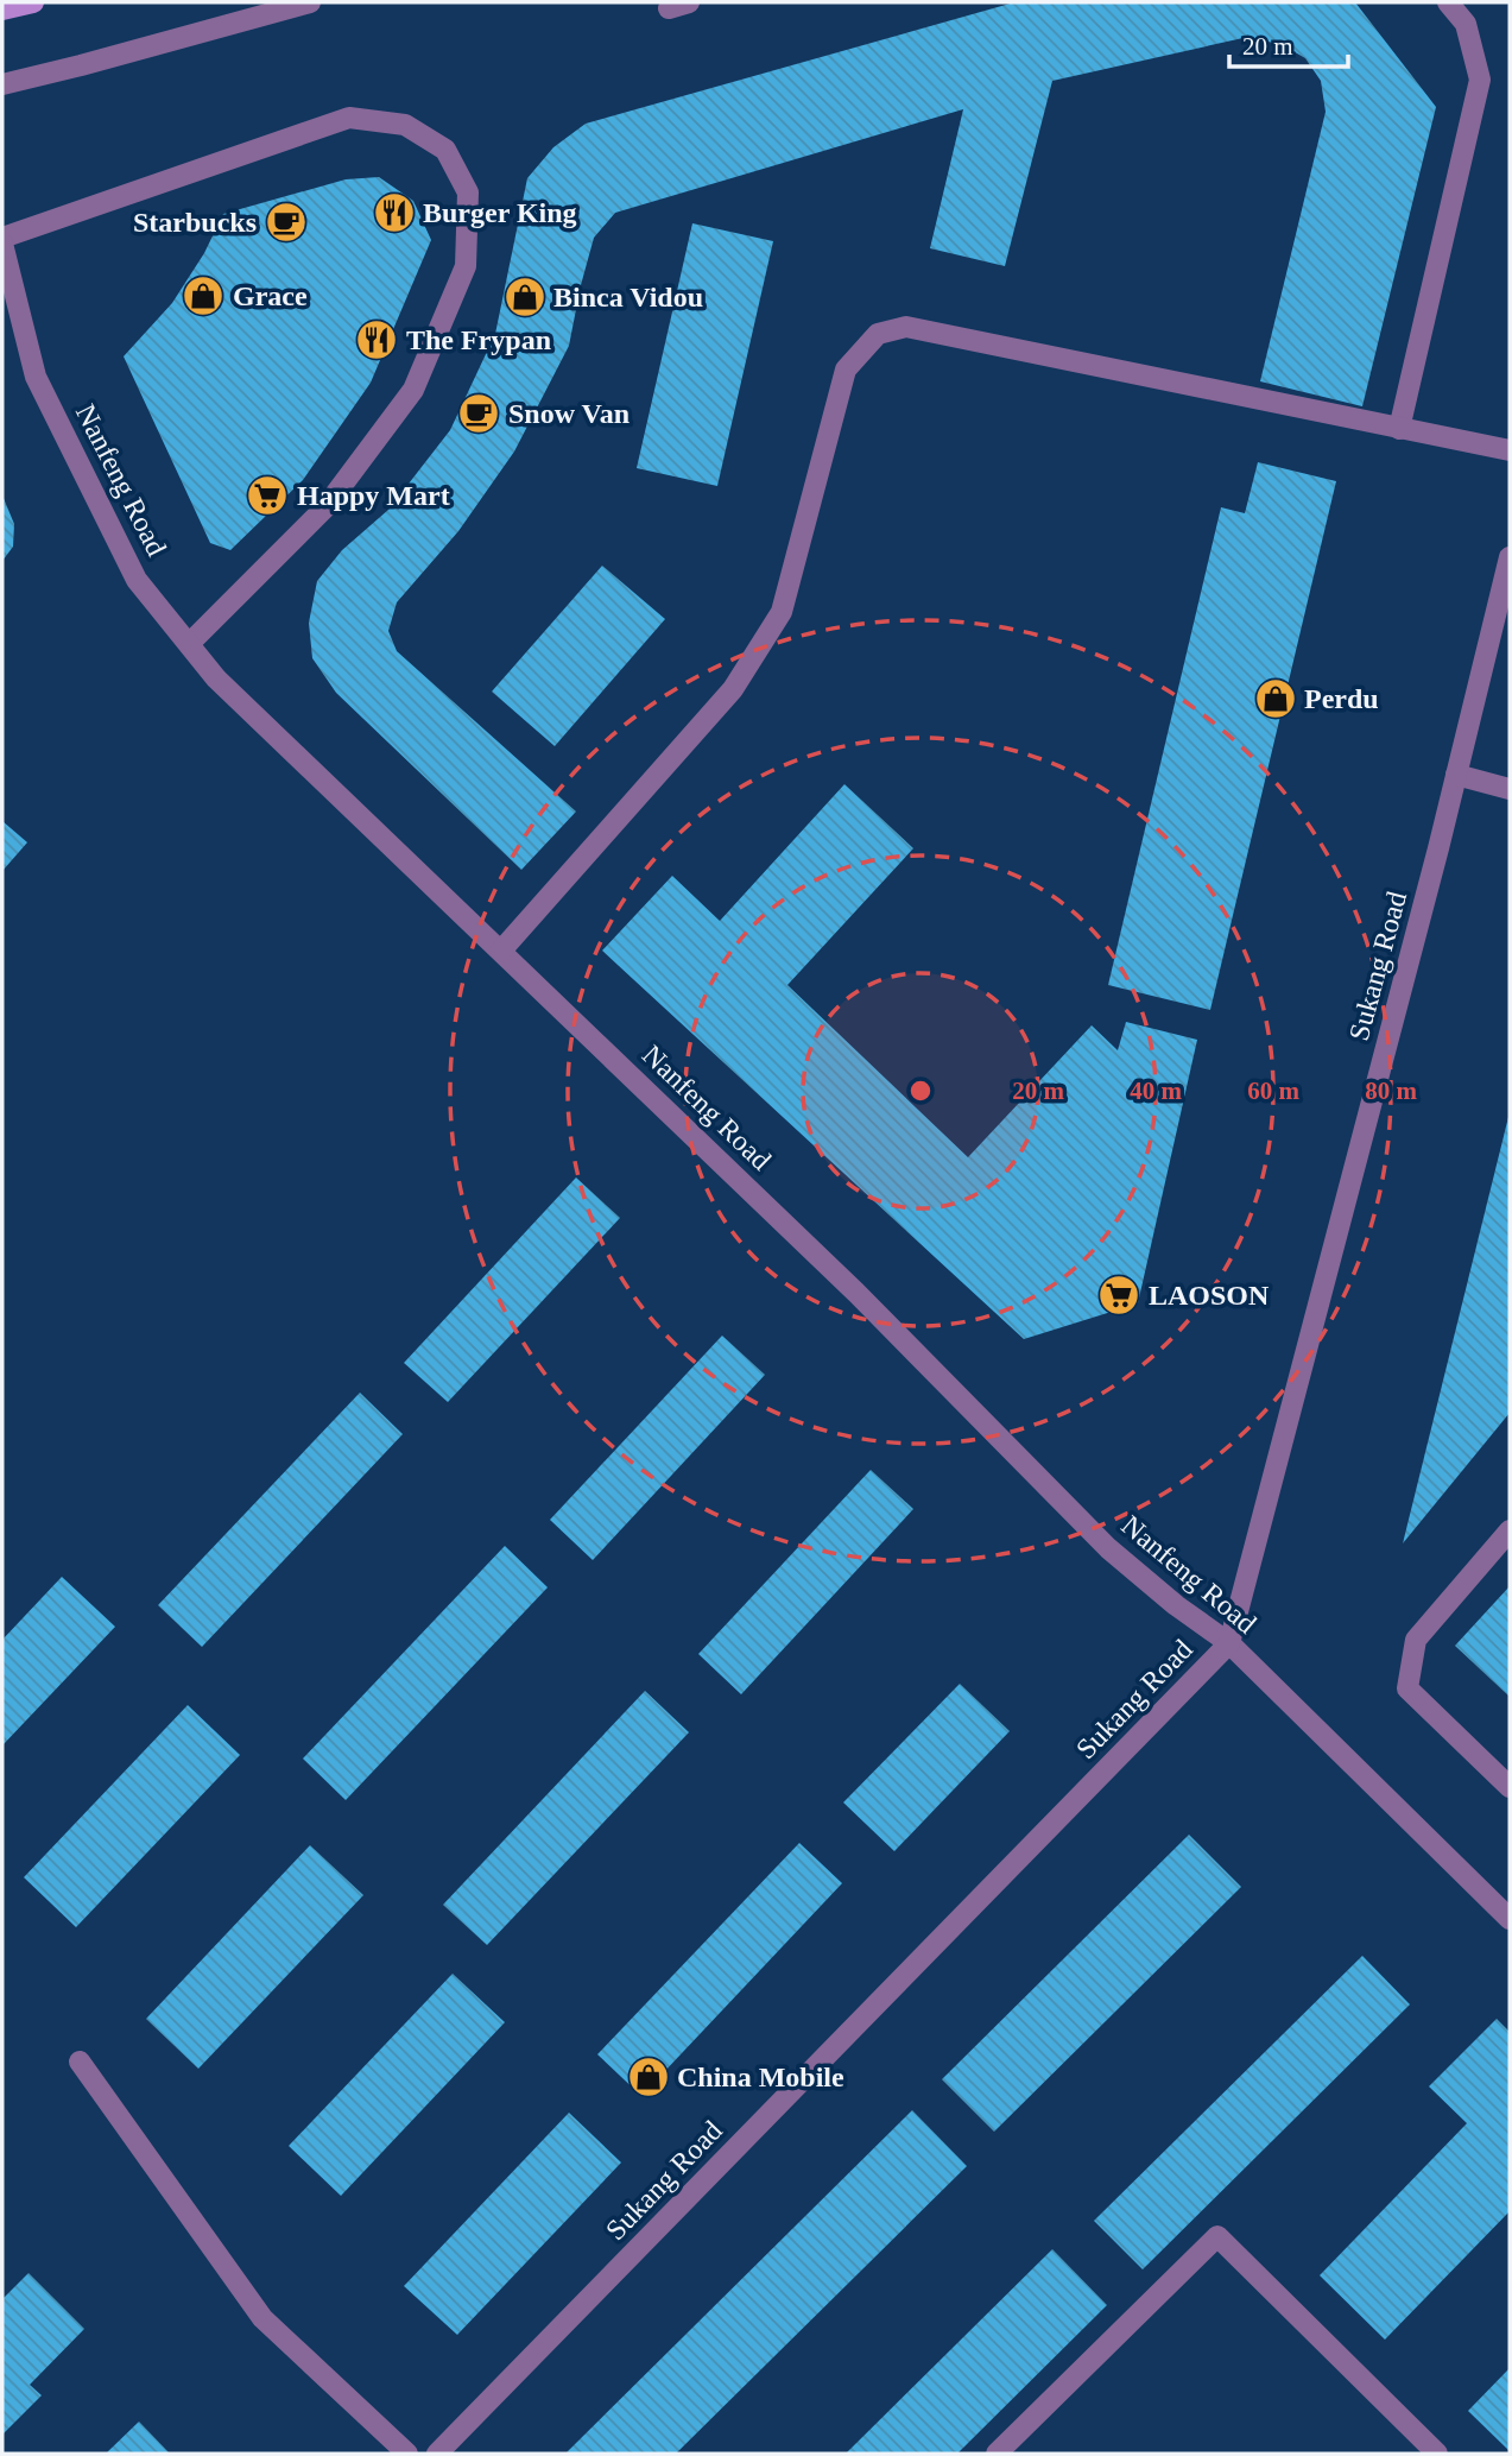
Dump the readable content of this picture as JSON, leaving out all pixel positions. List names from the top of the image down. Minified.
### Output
{"streets":{"street":["Nanfeng Road","Sukang Road"]},"crossings":[["Nanfeng Road","Sukang Road"]],"places":{"restaurant":["Burger King","The Frypan"],"cafe":["Starbucks","Snow Van"],"shop":["Grace","Binca Vidou","Perdu","China Mobile"],"supermarket":["Happy Mart","LAOSON"]},"scale_bar":"20 m","rings":["20 m","40 m","60 m","80 m"]}
